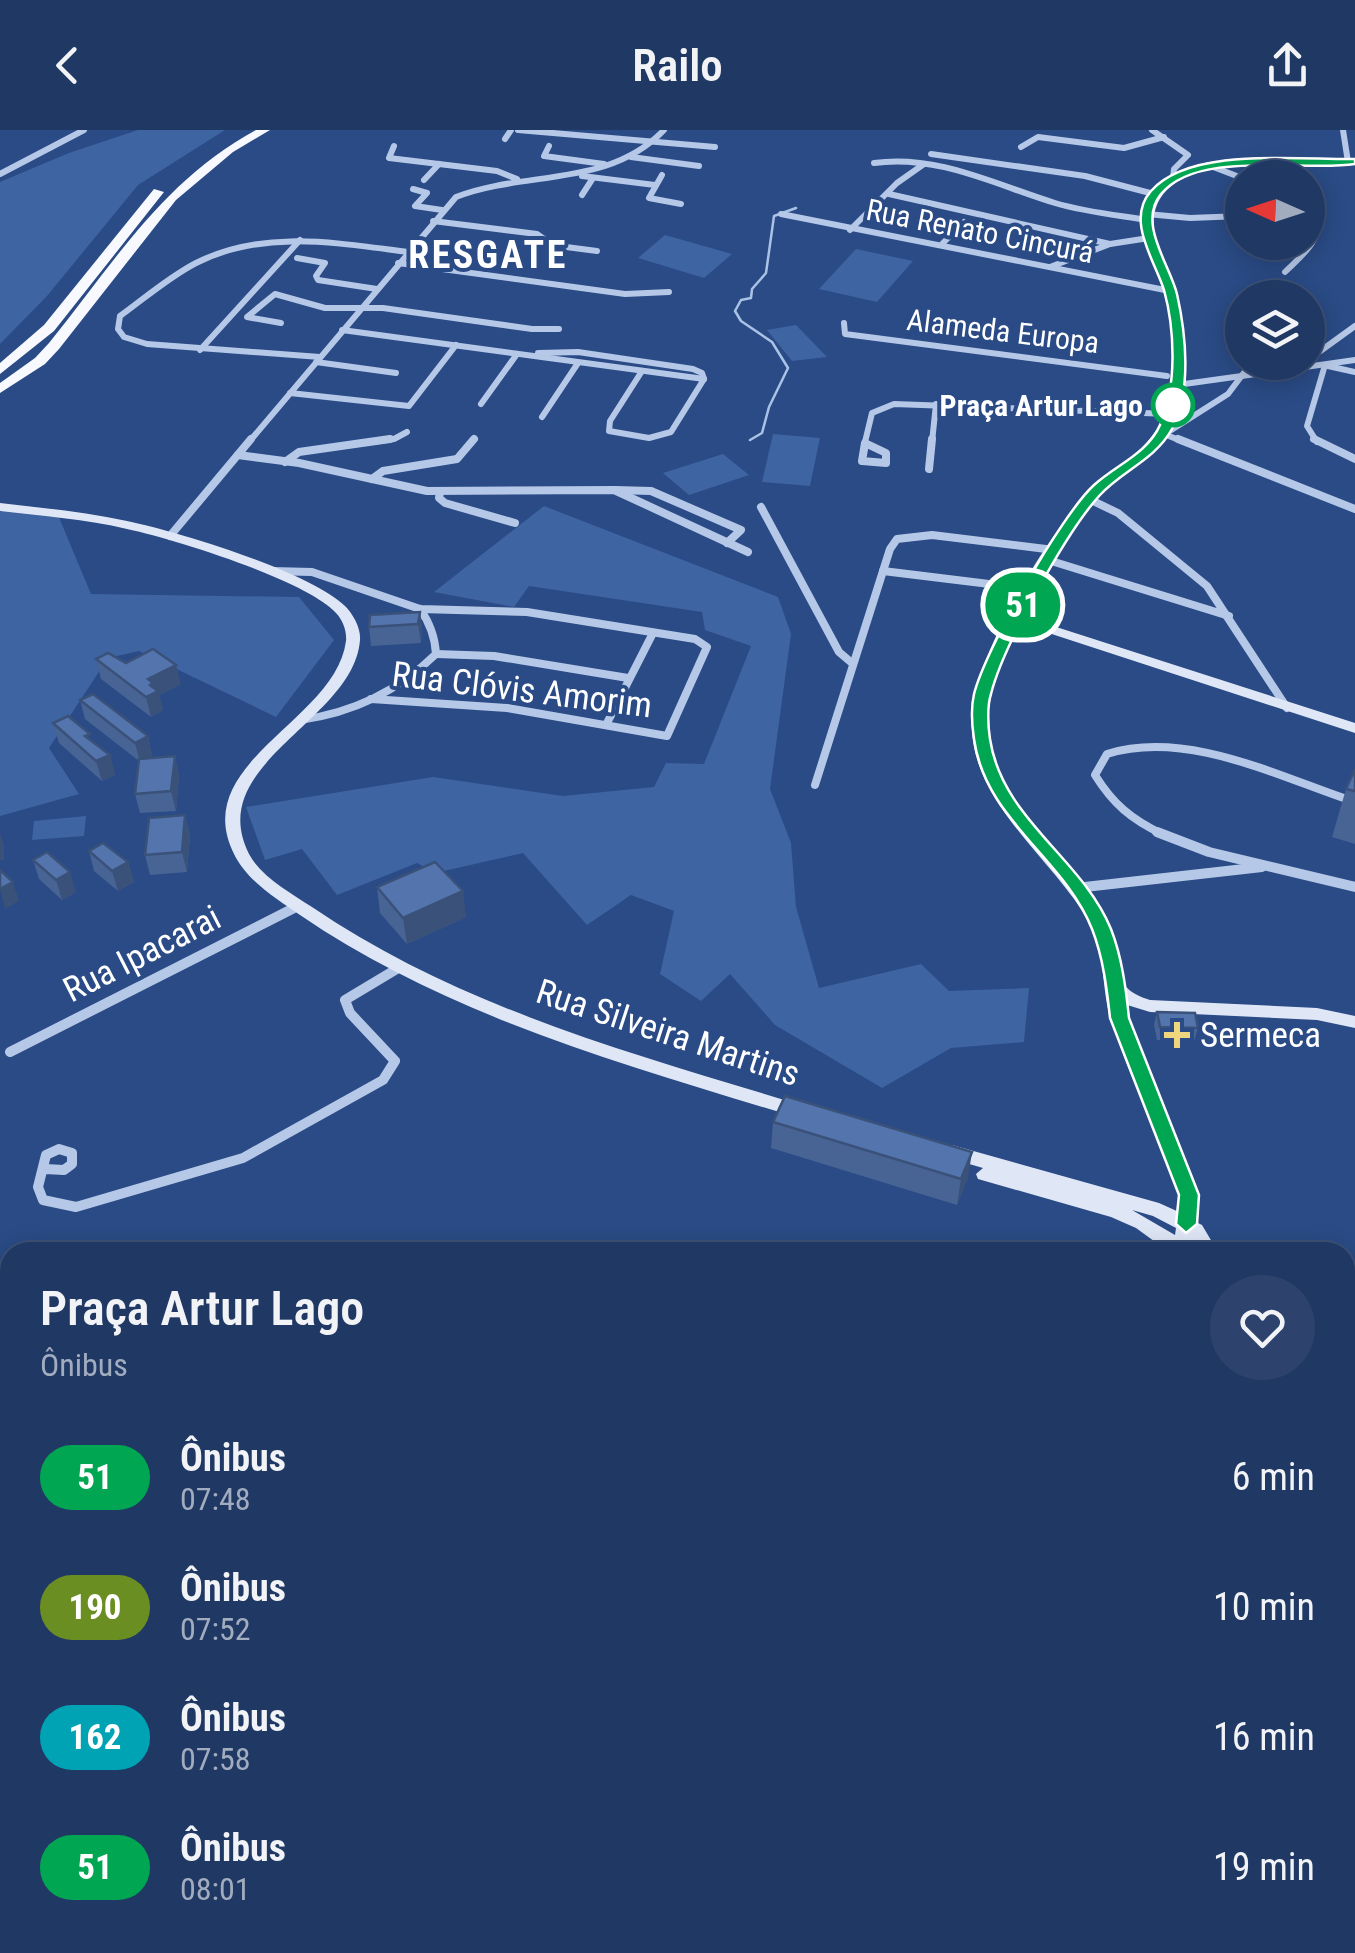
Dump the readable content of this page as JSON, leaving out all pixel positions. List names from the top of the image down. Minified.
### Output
{"streets":{"main road":["Rua Silveira Martins"],"street":["Rua Renato Cincurá","Alameda Europa","Rua Clóvis Amorim","Rua Ipacarai"]},"crossings":[["Rua Ipacarai","Rua Silveira Martins"]],"districts":["RESGATE"],"places":{"other":["Praça Artur Lago"],"health":["Sermeca"]},"lines":["bus line 51"],"north":"left","page":{"header":"Railo","on_map":"51","heading":["Praça Artur Lago","Ônibus"],"list":[{"mark":"51","name":"Ônibus","note":"07:48","value":"6 min"},{"mark":"190","name":"Ônibus","note":"07:52","value":"10 min"},{"mark":"162","name":"Ônibus","note":"07:58","value":"16 min"},{"mark":"51","name":"Ônibus","note":"08:01","value":"19 min"}]}}
